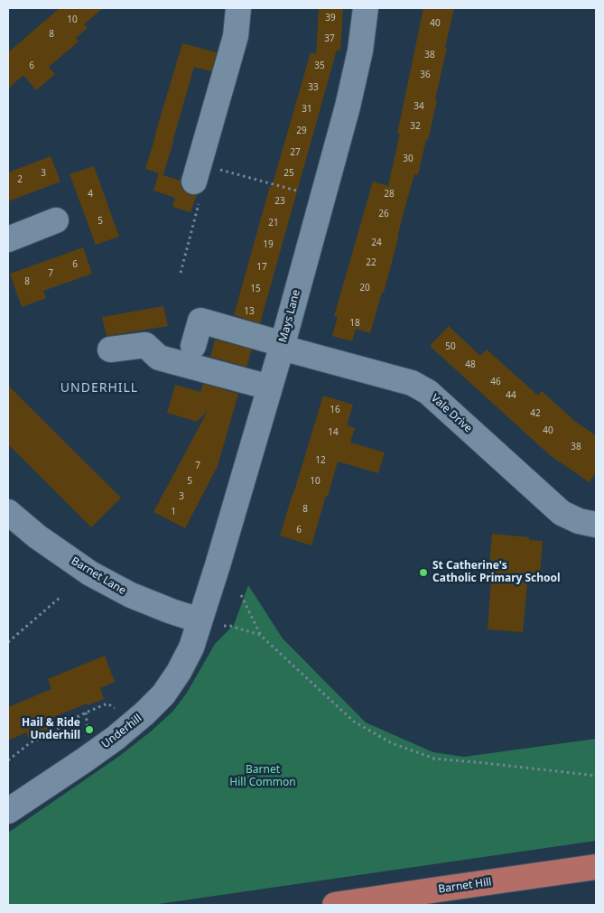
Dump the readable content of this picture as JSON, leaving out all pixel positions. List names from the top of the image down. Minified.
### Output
{"streets":{"main road":["Barnet Hill"],"street":["Mays Lane","Vale Drive","Barnet Lane","Underhill"]},"crossings":[["Mays Lane","Vale Drive"],["Mays Lane","Barnet Lane"],["Mays Lane","Underhill"],["Barnet Lane","Underhill"]],"districts":["UNDERHILL"],"parks":["Barnet Hill Common"],"places":["St Catherine's Catholic Primary School","Hail & Ride Underhill"],"house_numbers":["39","10","40","8","37","38","6","35","36","33","34","31","32","29","27","30","3","25","2","4","28","23","26","5","21","24","19","22","6","17","7","8","20","15","13","18","50","48","46","44","16","42","40","14","38","12","7","5","10","3","8","1","6"]}
